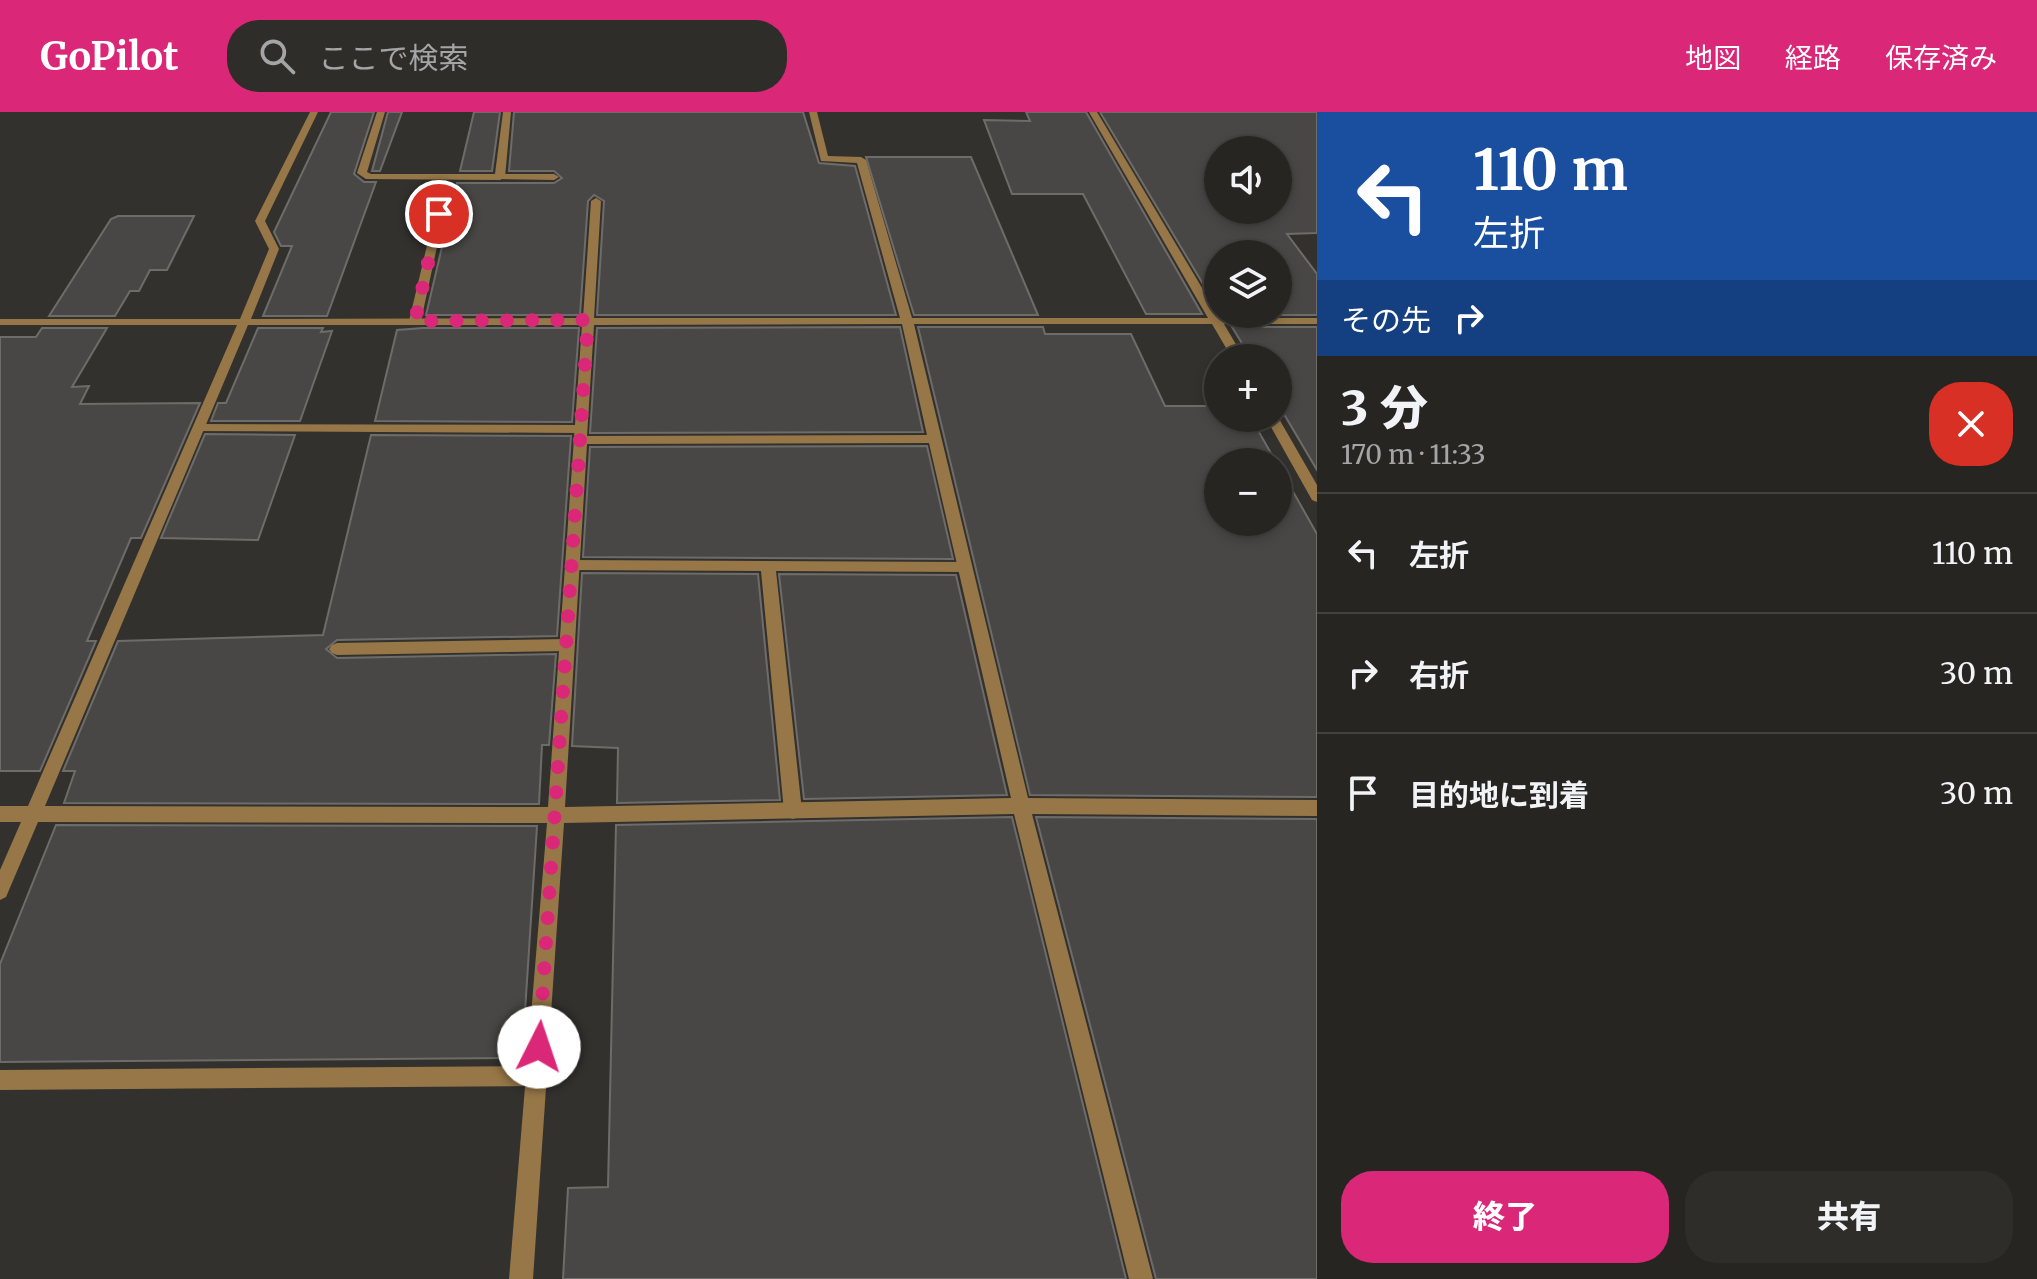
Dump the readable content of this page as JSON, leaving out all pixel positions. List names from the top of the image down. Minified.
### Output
{"page":{"header":"GoPilot","search":"ここで検索","nav":["地図","経路","保存済み"],"turn":["110 m","左折"],"map_buttons":["+","−"],"then":"その先","heading":["3 分","170 m · 11:33"],"list":[{"name":"左折","value":"110 m"},{"name":"右折","value":"30 m"},{"name":"目的地に到着","value":"30 m"}],"buttons":["終了","共有"]}}
